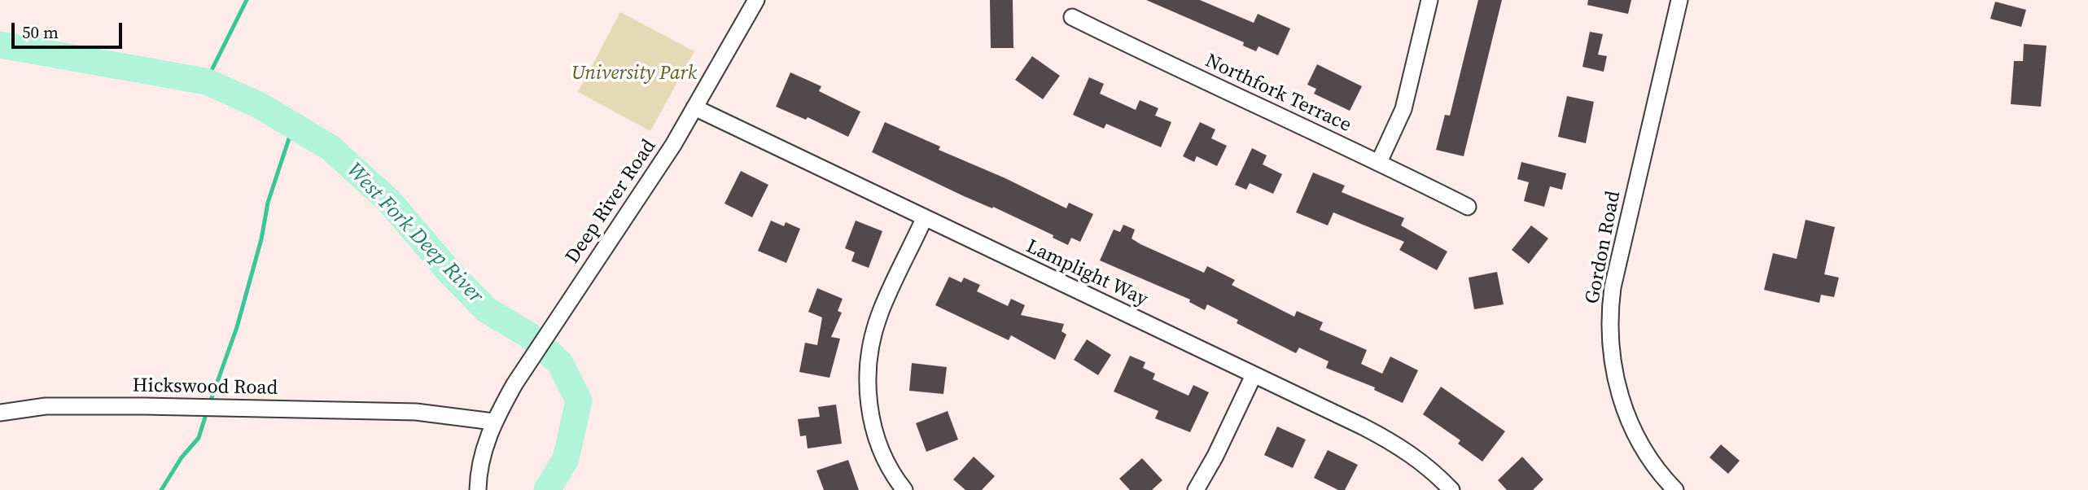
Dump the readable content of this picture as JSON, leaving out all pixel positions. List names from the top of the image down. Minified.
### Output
{"streets":{"street":["Northfork Terrace","Deep River Road","Gordon Road","Lamplight Way","Hickswood Road"]},"crossings":[["Deep River Road","Lamplight Way"],["Deep River Road","Hickswood Road"]],"water":["West Fork Deep River"],"parks":["University Park"],"scale_bar":"50 m"}
